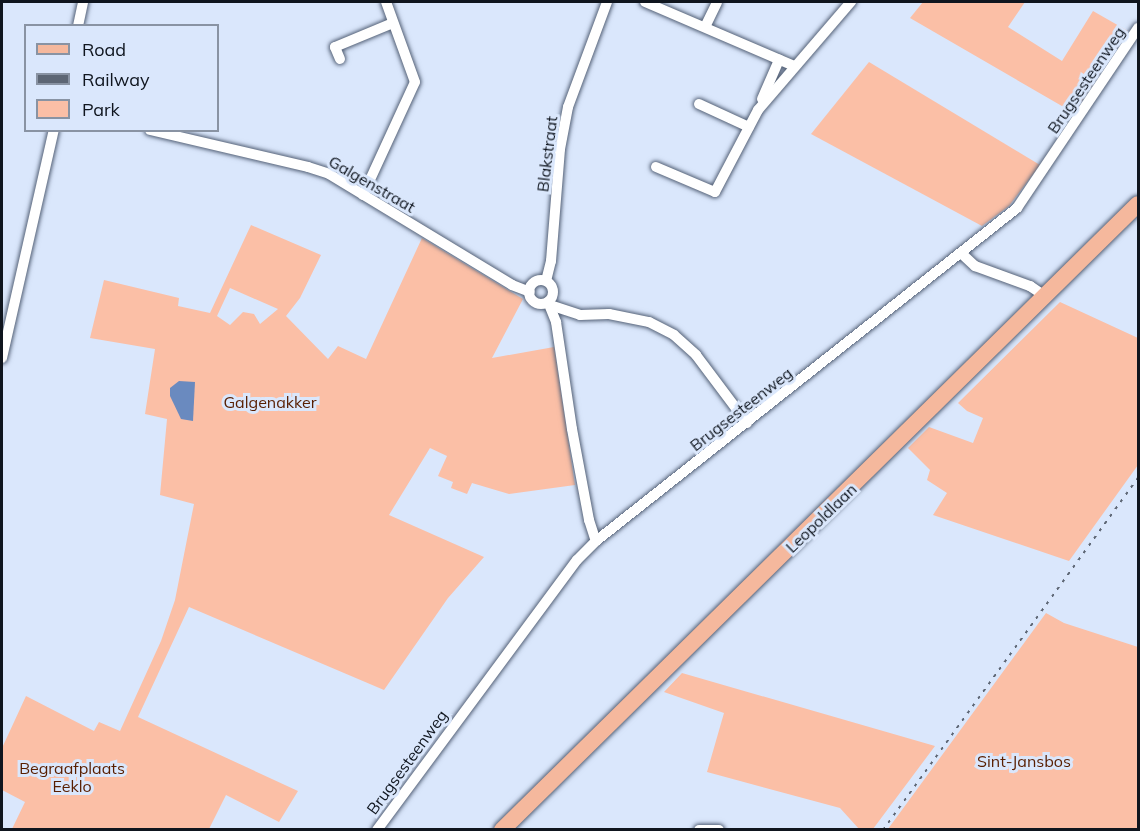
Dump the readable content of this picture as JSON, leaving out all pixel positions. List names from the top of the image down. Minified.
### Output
{"streets":{"main road":["Leopoldlaan"],"street":["Brugsesteenweg","Blakstraat","Galgenstraat"]},"crossings":[["Blakstraat","Galgenstraat"]],"parks":["Galgenakker","Sint-Jansbos","Begraafplaats Eeklo"],"legend":["Road","Railway","Park"]}
